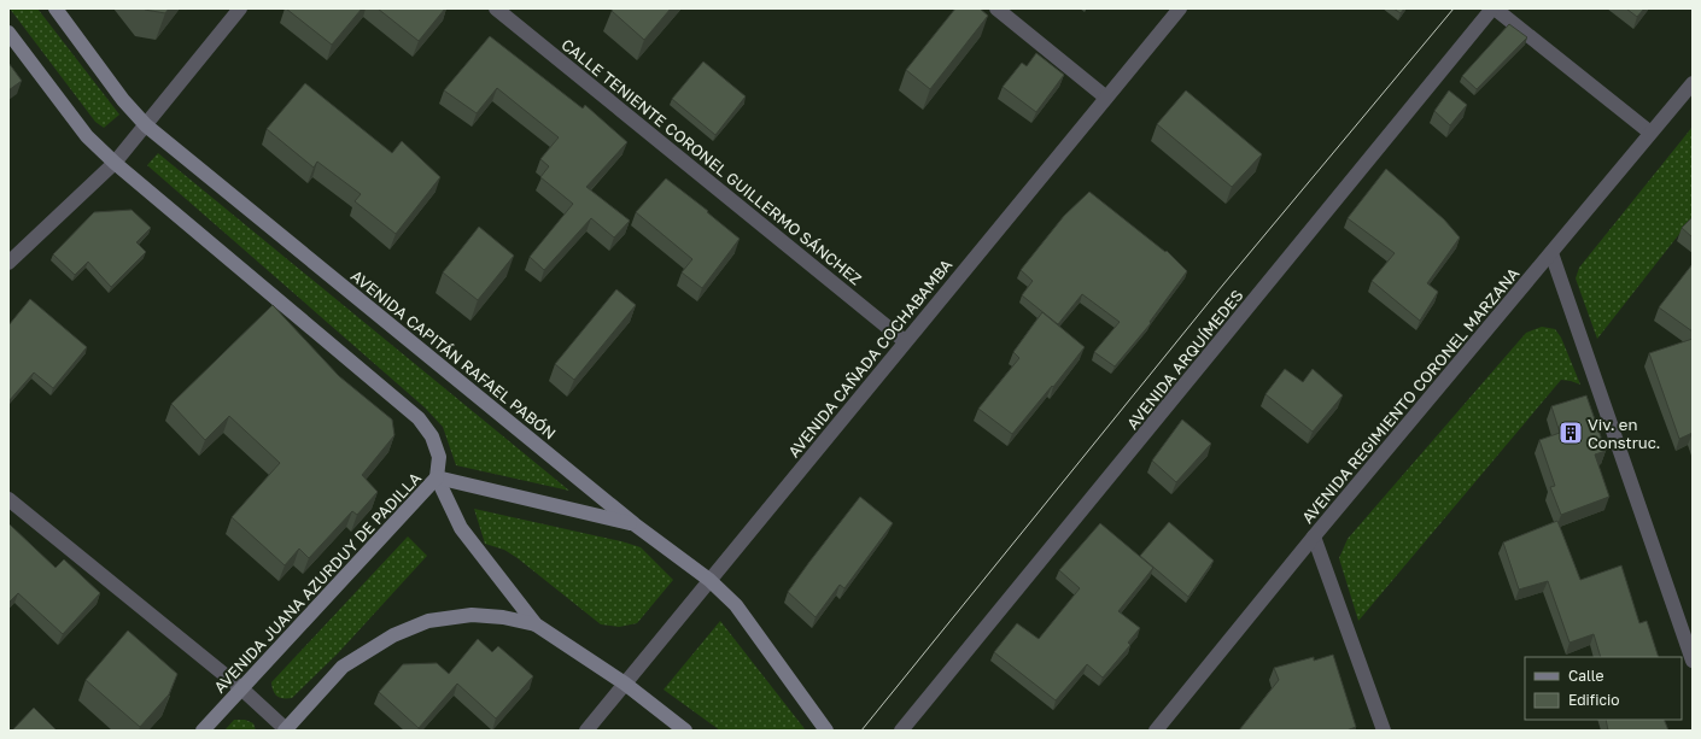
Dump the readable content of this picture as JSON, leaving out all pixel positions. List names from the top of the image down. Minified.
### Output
{"streets":{"main road":["AVENIDA CAPITÁN RAFAEL PABÓN","AVENIDA JUANA AZURDUY DE PADILLA"],"street":["CALLE TENIENTE CORONEL GUILLERMO SÁNCHEZ","AVENIDA CAÑADA COCHABAMBA","AVENIDA ARQUÍMEDES","AVENIDA REGIMIENTO CORONEL MARZANA"]},"crossings":[["CALLE TENIENTE CORONEL GUILLERMO SÁNCHEZ","AVENIDA CAÑADA COCHABAMBA"],["AVENIDA CAPITÁN RAFAEL PABÓN","AVENIDA CAÑADA COCHABAMBA"],["AVENIDA CAPITÁN RAFAEL PABÓN","AVENIDA JUANA AZURDUY DE PADILLA"]],"places":{"building":["Viv. en Construc."]},"legend":["Calle","Edificio"]}
